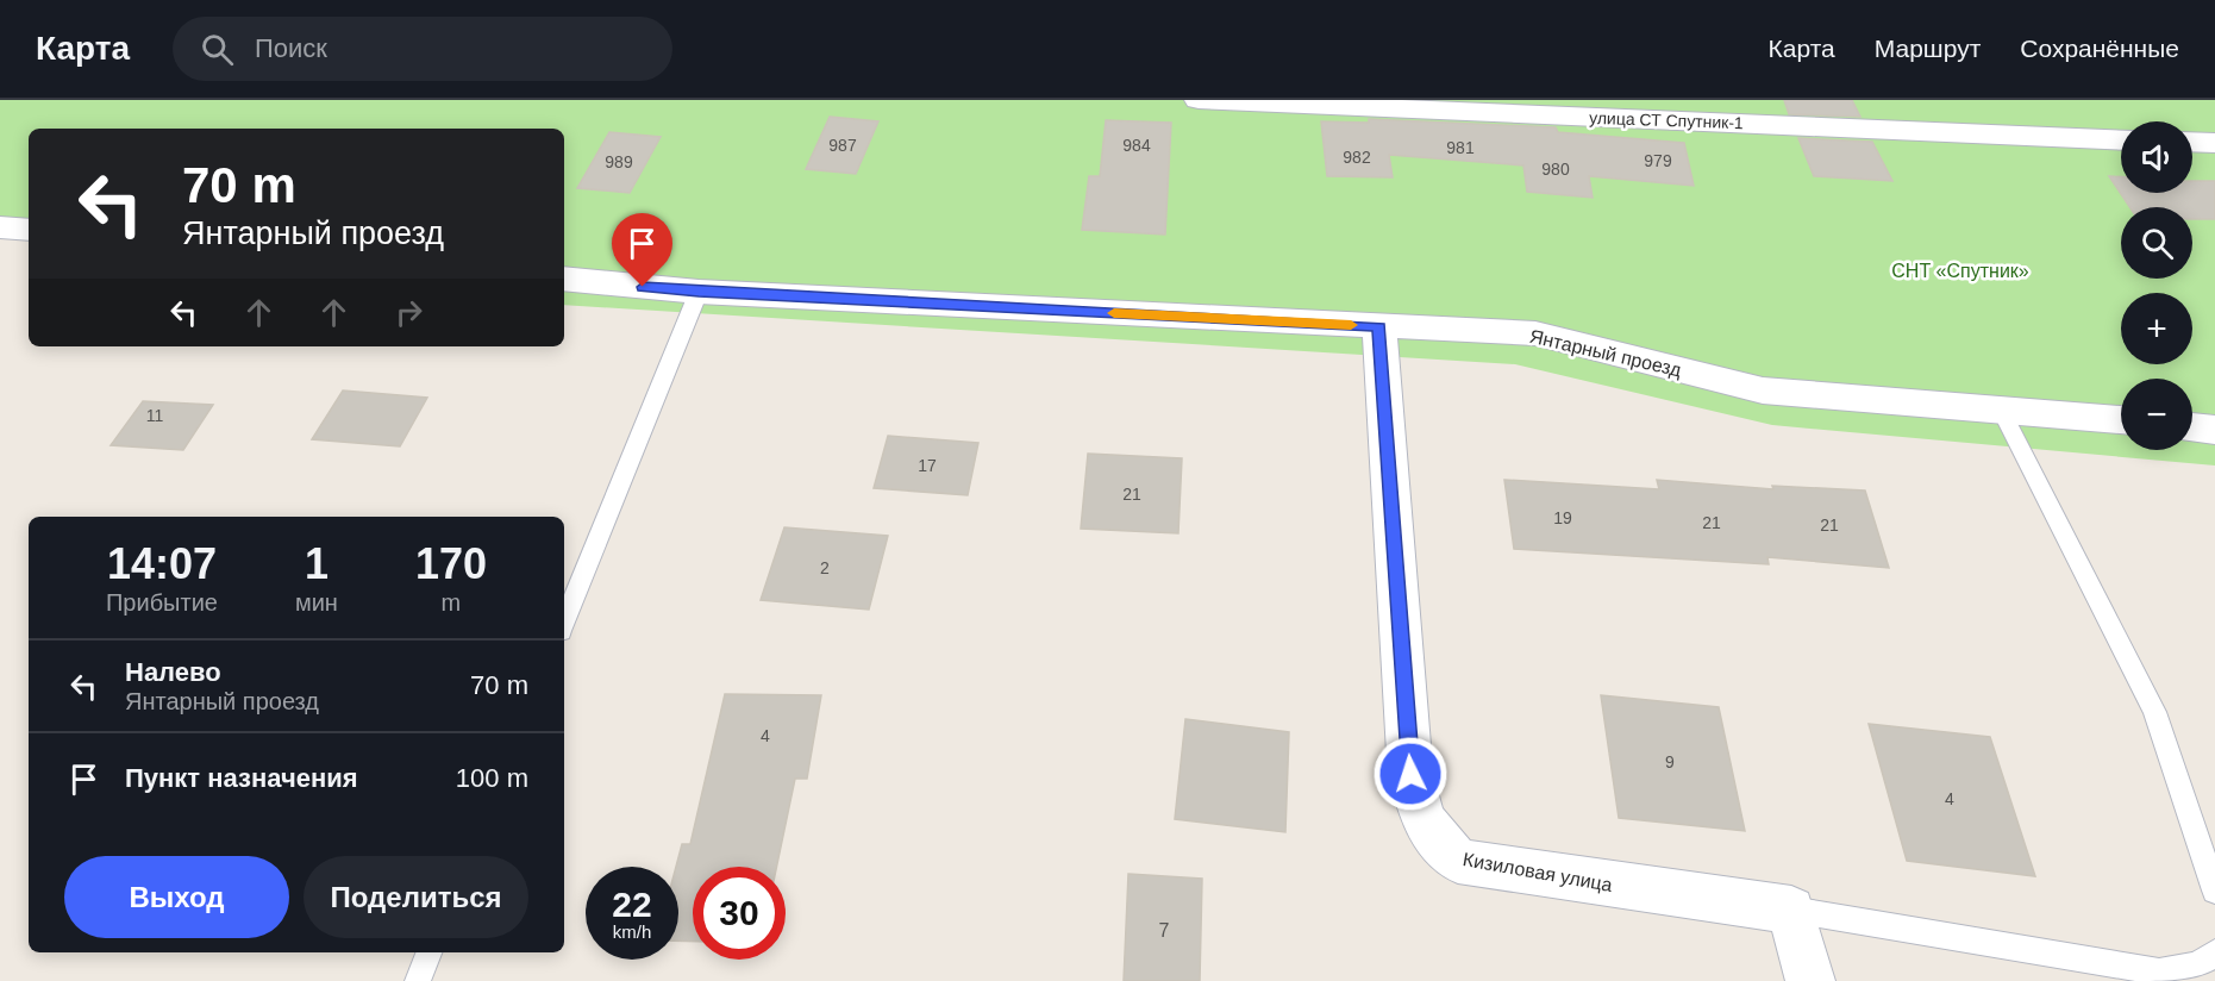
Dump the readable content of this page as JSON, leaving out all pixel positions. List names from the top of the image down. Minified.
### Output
{"streets":{"street":["улица СТ Спутник-1","Янтарный проезд","Кизиловая улица"]},"crossings":[["Янтарный проезд","Кизиловая улица"]],"parks":["СНТ «Спутник»"],"house_numbers":["987","984","981","982","979","989","980","11","17","21","19","21","21","2","4","9","4","7"],"page":{"header":"Карта","search":"Поиск","nav":["Карта","Маршрут","Сохранённые"],"map_buttons":["+","−"],"turn":["70 m","Янтарный проезд"],"eta":["14:07","Прибытие","1","мин","170","m"],"list":[{"name":"Налево","note":"Янтарный проезд","value":"70 m"},{"name":"Пункт назначения","value":"100 m"}],"buttons":["Выход","Поделиться"],"speed":"22 km/h","limit":"30"}}
